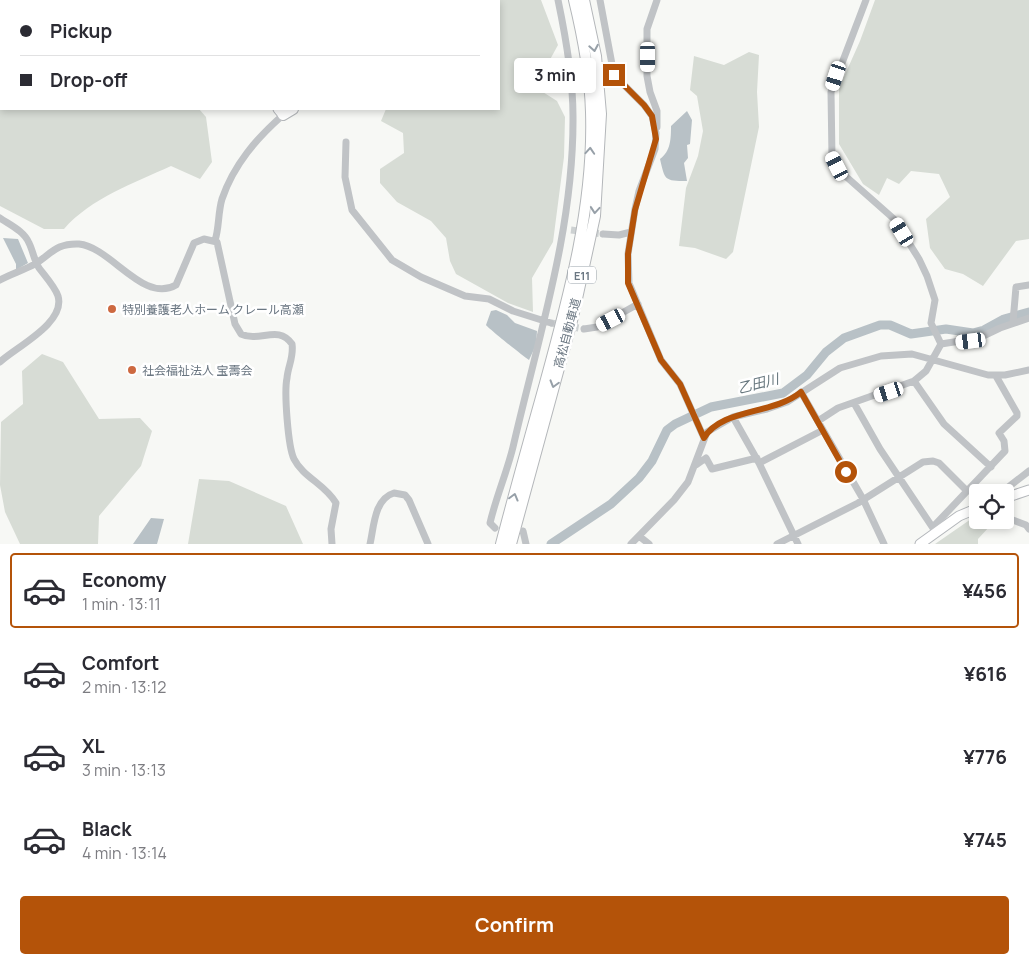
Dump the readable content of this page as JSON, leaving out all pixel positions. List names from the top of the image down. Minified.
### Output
{"streets":{"highway":["E11","高松自動車道"]},"water":["乙田川"],"places":["特別養護老人ホーム クレール高瀬","社会福祉法人 宝壽会"],"page":{"banner":["Pickup","Drop-off"],"bubble":"3 min","list":[{"name":"Economy","note":"1 min · 13:11","value":"¥456"},{"name":"Comfort","note":"2 min · 13:12","value":"¥616"},{"name":"XL","note":"3 min · 13:13","value":"¥776"},{"name":"Black","note":"4 min · 13:14","value":"¥745"}],"buttons":"Confirm"}}
